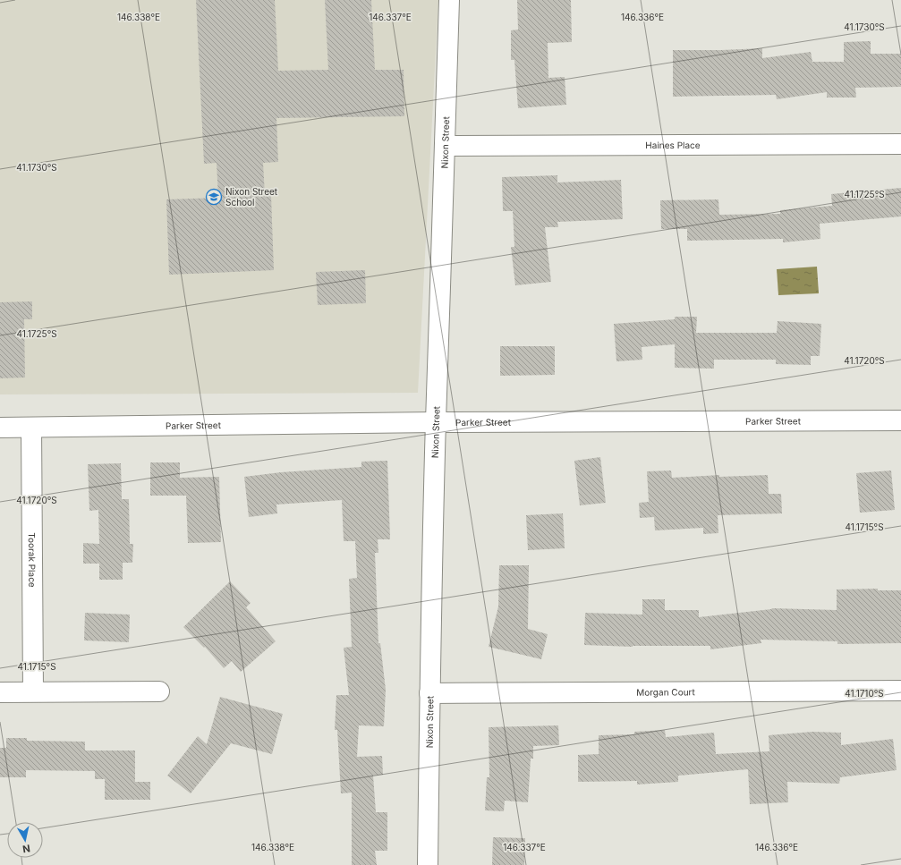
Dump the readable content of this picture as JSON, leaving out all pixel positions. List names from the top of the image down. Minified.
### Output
{"streets":{"street":["Nixon Street","Haines Place","Parker Street","Toorak Place","Morgan Court"]},"crossings":[["Nixon Street","Haines Place"],["Nixon Street","Parker Street"],["Nixon Street","Morgan Court"],["Parker Street","Toorak Place"]],"places":{"school or university":["Nixon Street School"]},"north":"bottom","coordinates":["146.338°E","146.337°E","146.336°E","41.1730°S","41.1725°S","41.1720°S","41.1715°S","41.1710°S"]}
